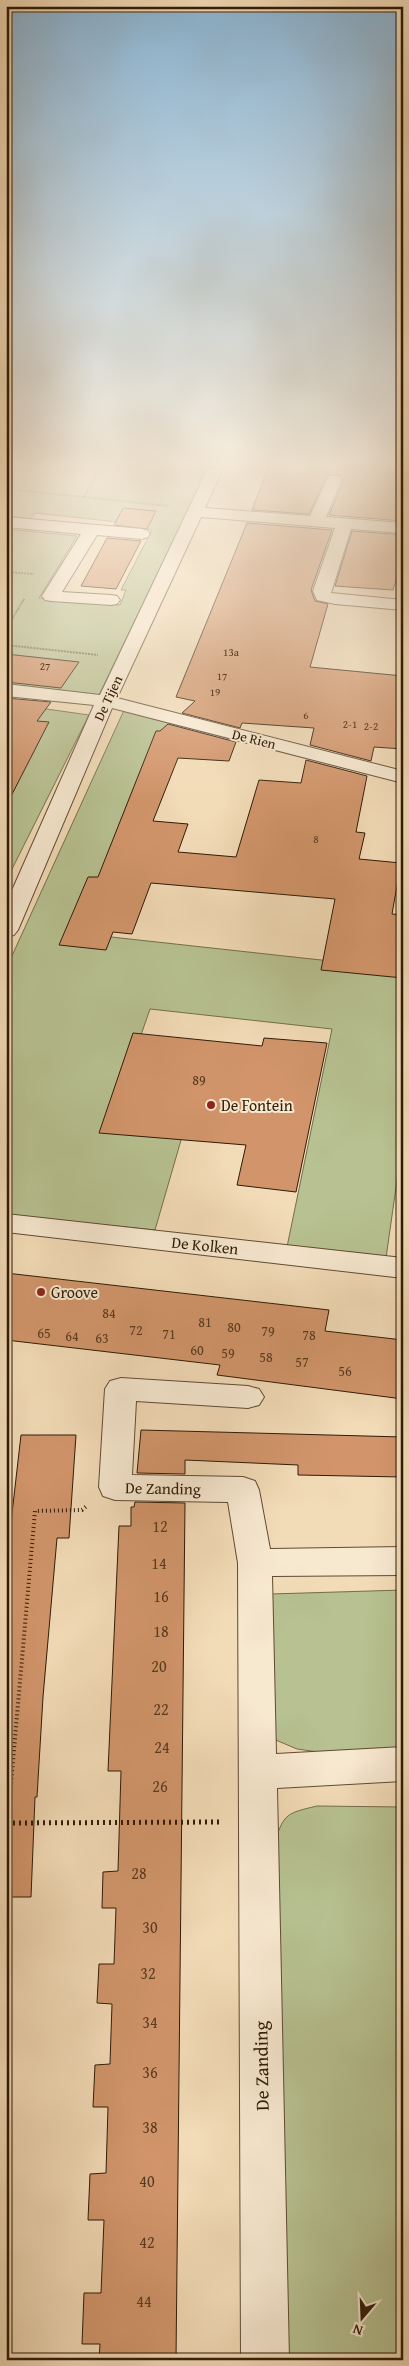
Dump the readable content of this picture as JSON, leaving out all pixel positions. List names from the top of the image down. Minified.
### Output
{"streets":{"street":["De Tijen","De Rien","De Kolken","De Zanding"]},"crossings":[["De Tijen","De Rien"]],"places":["De Fontein","Groove"],"house_numbers":["13a","27","17","19","6","2-1","2-2","8","89","84","81","80","72","79","65","71","78","64","63","60","59","58","57","56","12","14","16","18","20","22","24","26","28","30","32","34","36","38","40","42","44"],"north":"bottom"}
